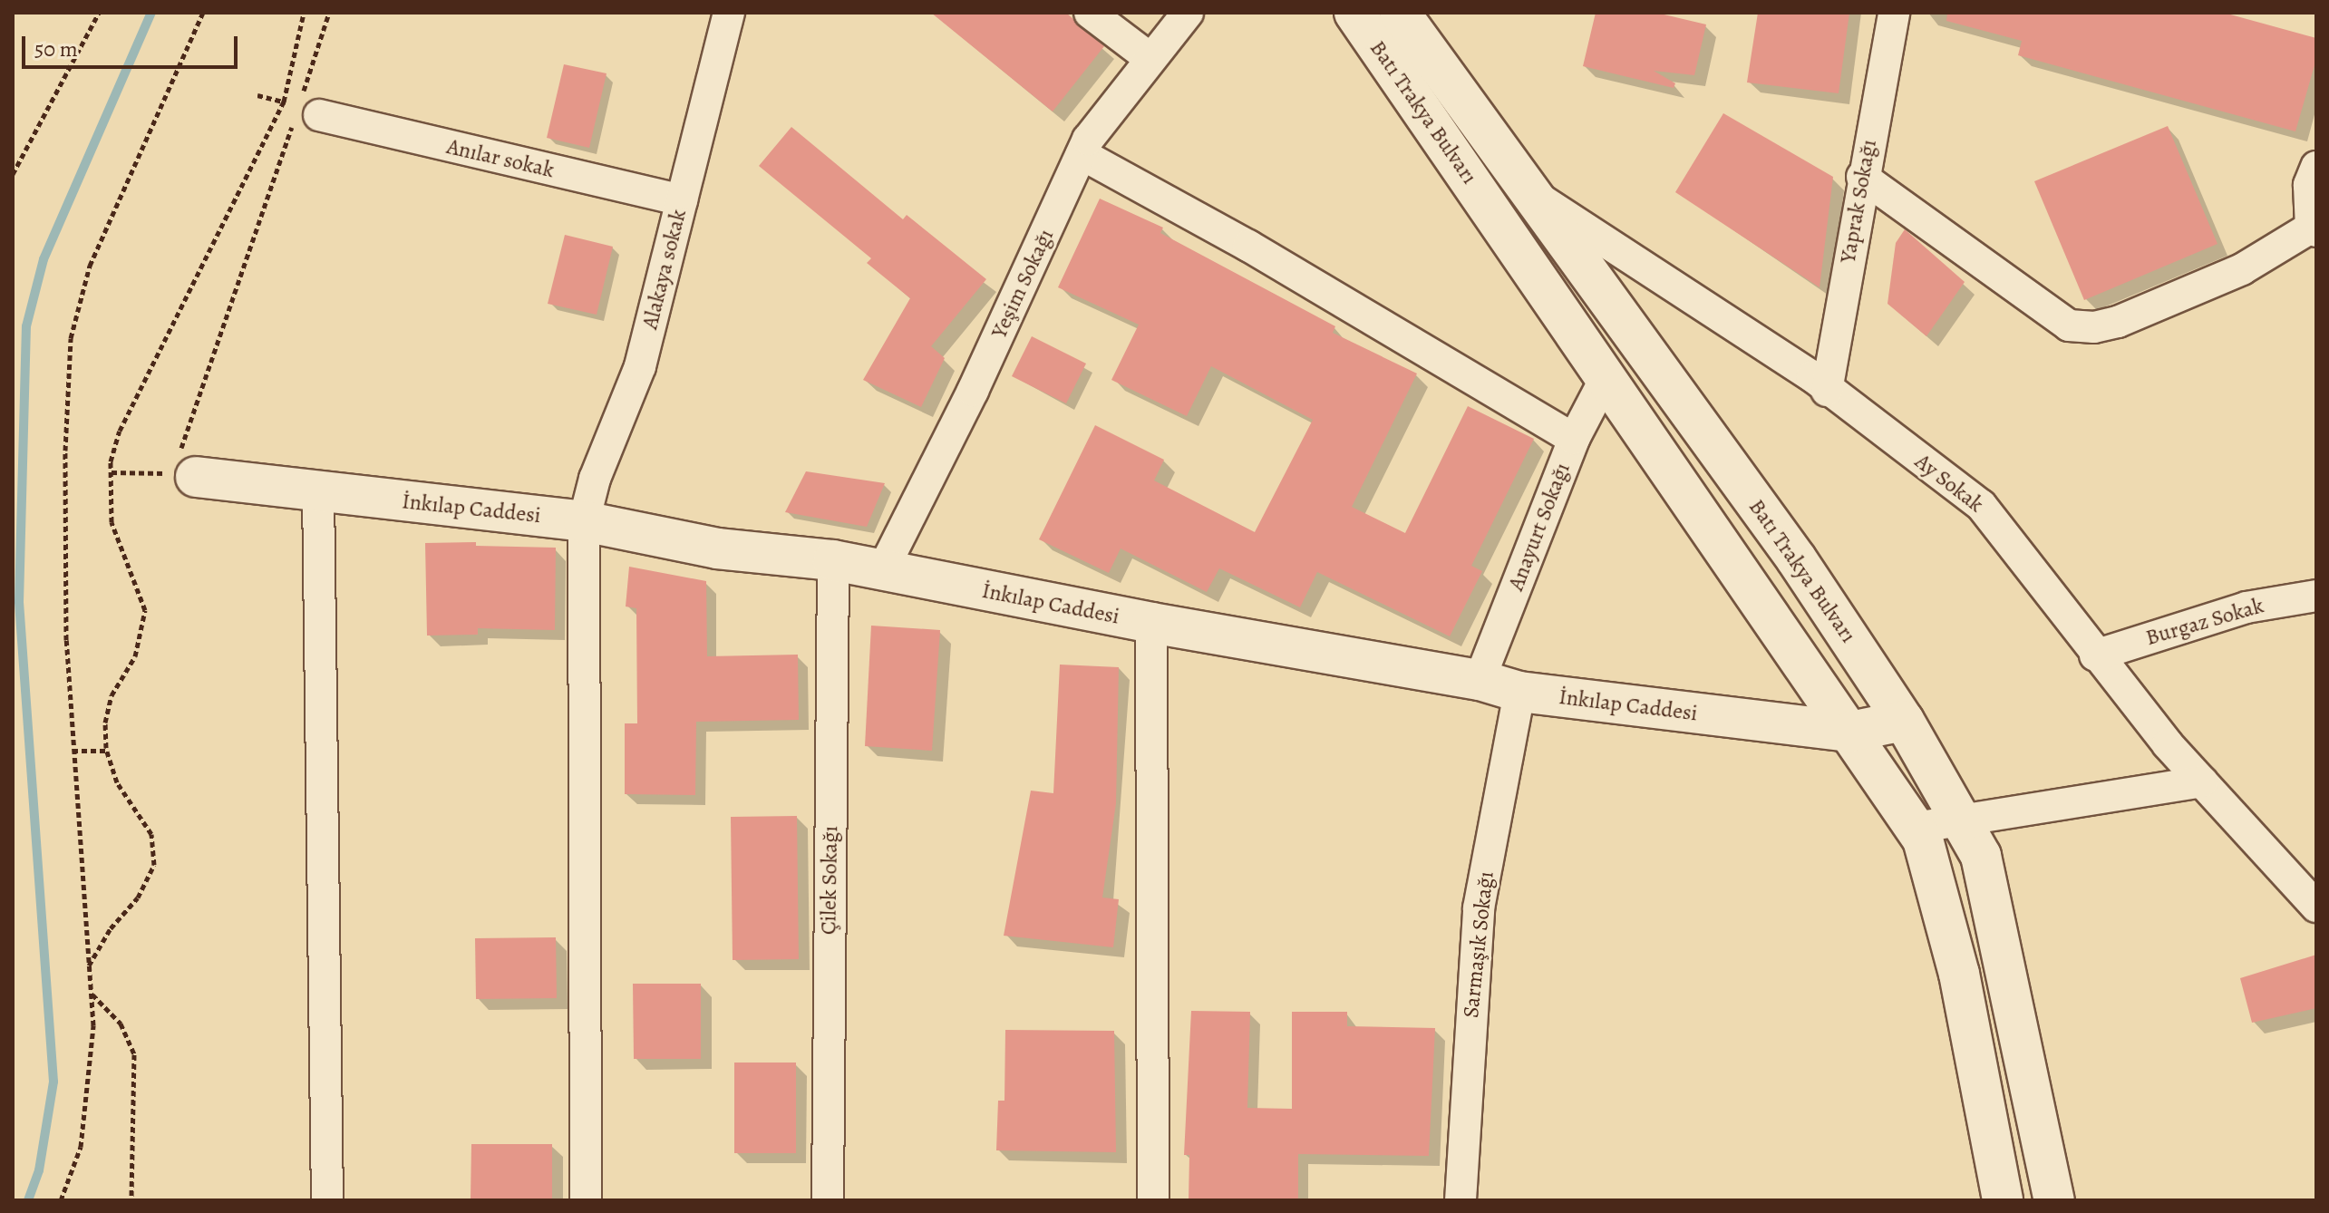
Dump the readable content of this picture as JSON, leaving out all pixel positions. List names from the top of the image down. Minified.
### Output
{"streets":{"main road":["Batı Trakya Bulvarı","İnkılap Caddesi"],"street":["Anılar sokak","Yaprak Sokağı","Alakaya sokak","Yeşim Sokağı","Ay Sokak","Anayurt Sokağı","Burgaz Sokak","Çilek Sokağı","Sarmaşık Sokağı"]},"crossings":[["Batı Trakya Bulvarı","Ay Sokak"],["Batı Trakya Bulvarı","İnkılap Caddesi"],["Batı Trakya Bulvarı","Anayurt Sokağı"],["Anılar sokak","Alakaya sokak"],["Yaprak Sokağı","Ay Sokak"],["Alakaya sokak","İnkılap Caddesi"],["Yeşim Sokağı","İnkılap Caddesi"],["Ay Sokak","Burgaz Sokak"],["İnkılap Caddesi","Anayurt Sokağı"],["İnkılap Caddesi","Çilek Sokağı"],["İnkılap Caddesi","Sarmaşık Sokağı"]],"scale_bar":"50 m"}
